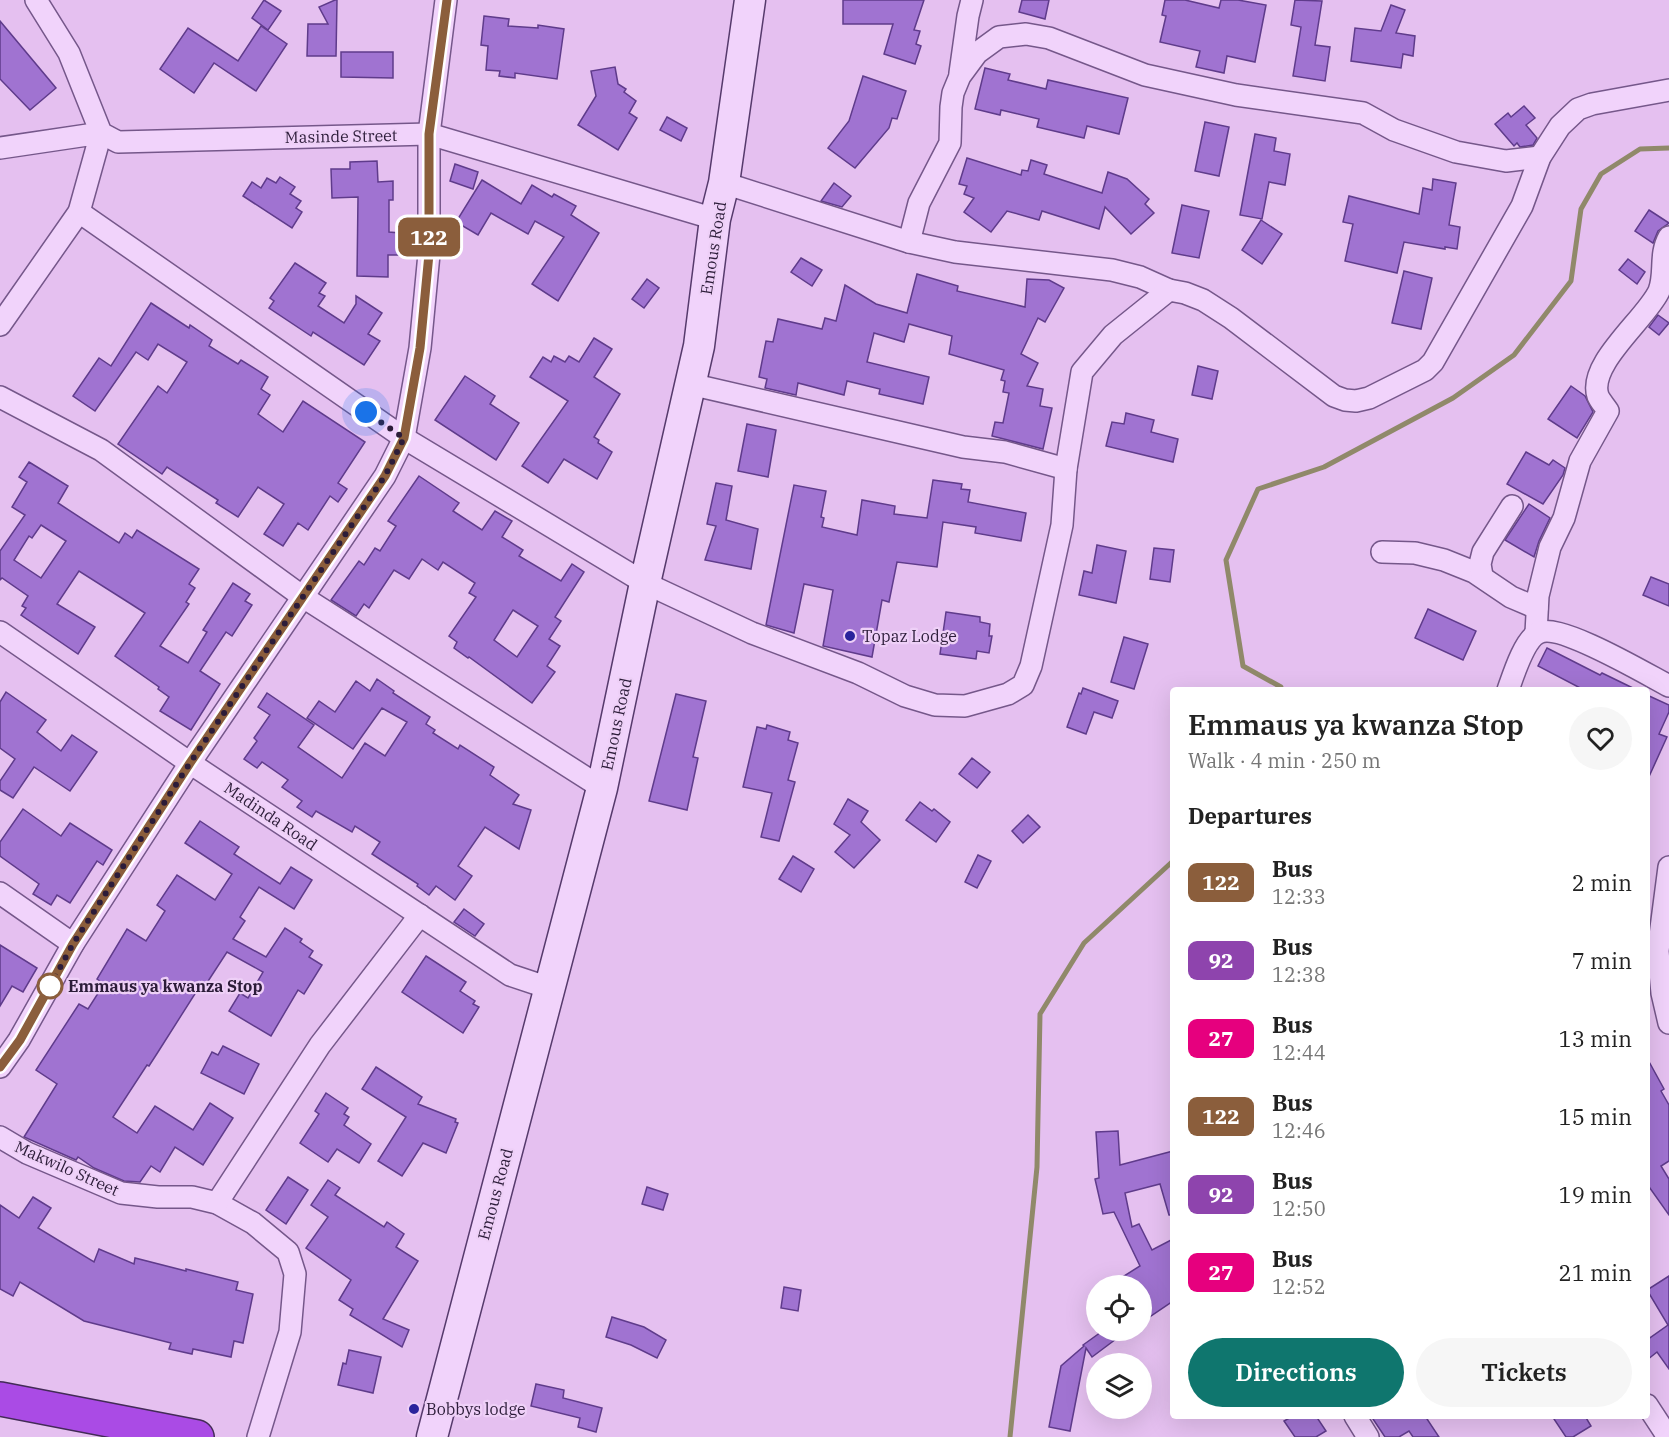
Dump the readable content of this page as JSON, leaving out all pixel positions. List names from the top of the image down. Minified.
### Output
{"streets":{"street":["Masinde Street","Emous Road","Madinda Road","Makwilo Street"]},"crossings":[["Masinde Street","Emous Road"],["Emous Road","Madinda Road"]],"places":["Topaz Lodge","Emmaus ya kwanza Stop","Bobbys lodge"],"lines":["bus line 122"],"page":{"on_map":"122","heading":[["Emmaus ya kwanza Stop","Walk · 4 min · 250 m"],"Departures"],"list":[{"mark":"122","name":"Bus","note":"12:33","value":"2 min"},{"mark":"92","name":"Bus","note":"12:38","value":"7 min"},{"mark":"27","name":"Bus","note":"12:44","value":"13 min"},{"mark":"122","name":"Bus","note":"12:46","value":"15 min"},{"mark":"92","name":"Bus","note":"12:50","value":"19 min"},{"mark":"27","name":"Bus","note":"12:52","value":"21 min"}],"buttons":["Directions","Tickets"]}}
